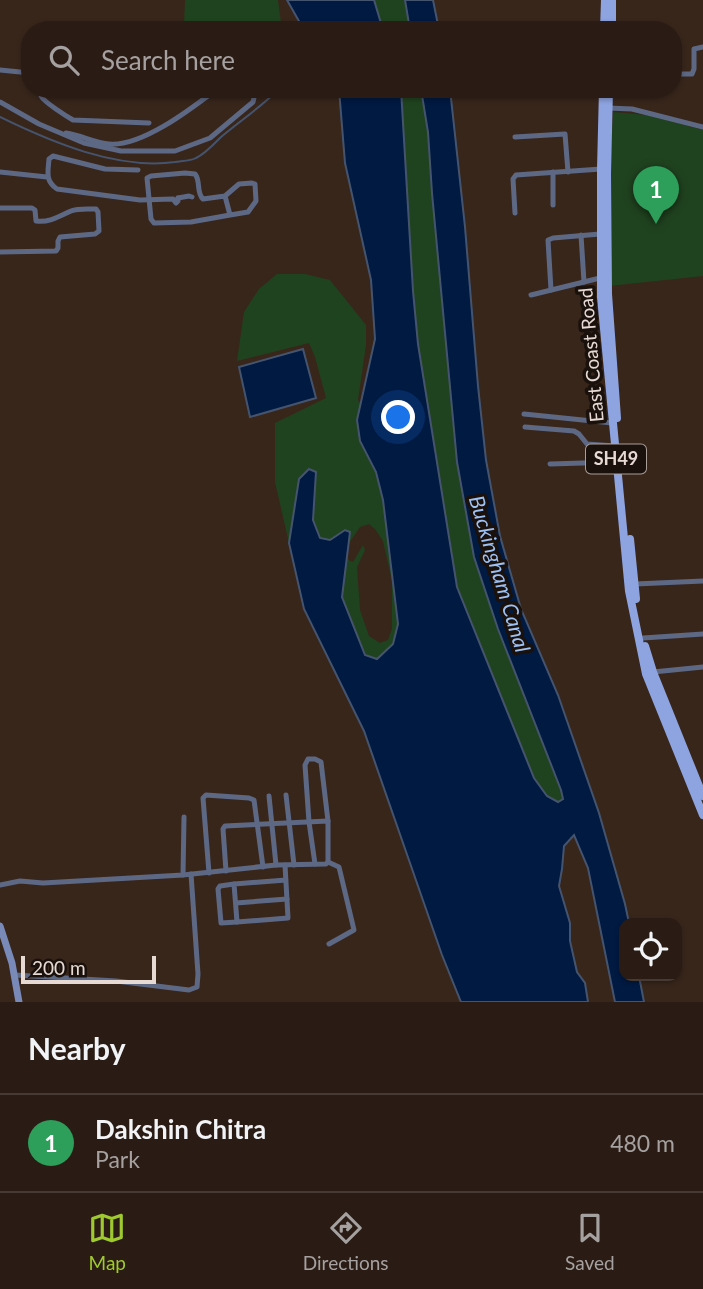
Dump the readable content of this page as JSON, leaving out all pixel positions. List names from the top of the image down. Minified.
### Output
{"streets":{"main road":["East Coast Road","SH49"]},"water":["Buckingham Canal"],"scale_bar":"200 m","page":{"search":"Search here","pins":"1","scale":"200 m","heading":"Nearby","list":[{"mark":"1","name":"Dakshin Chitra","note":"Park","value":"480 m"}],"nav":["Map","Directions","Saved"]}}
